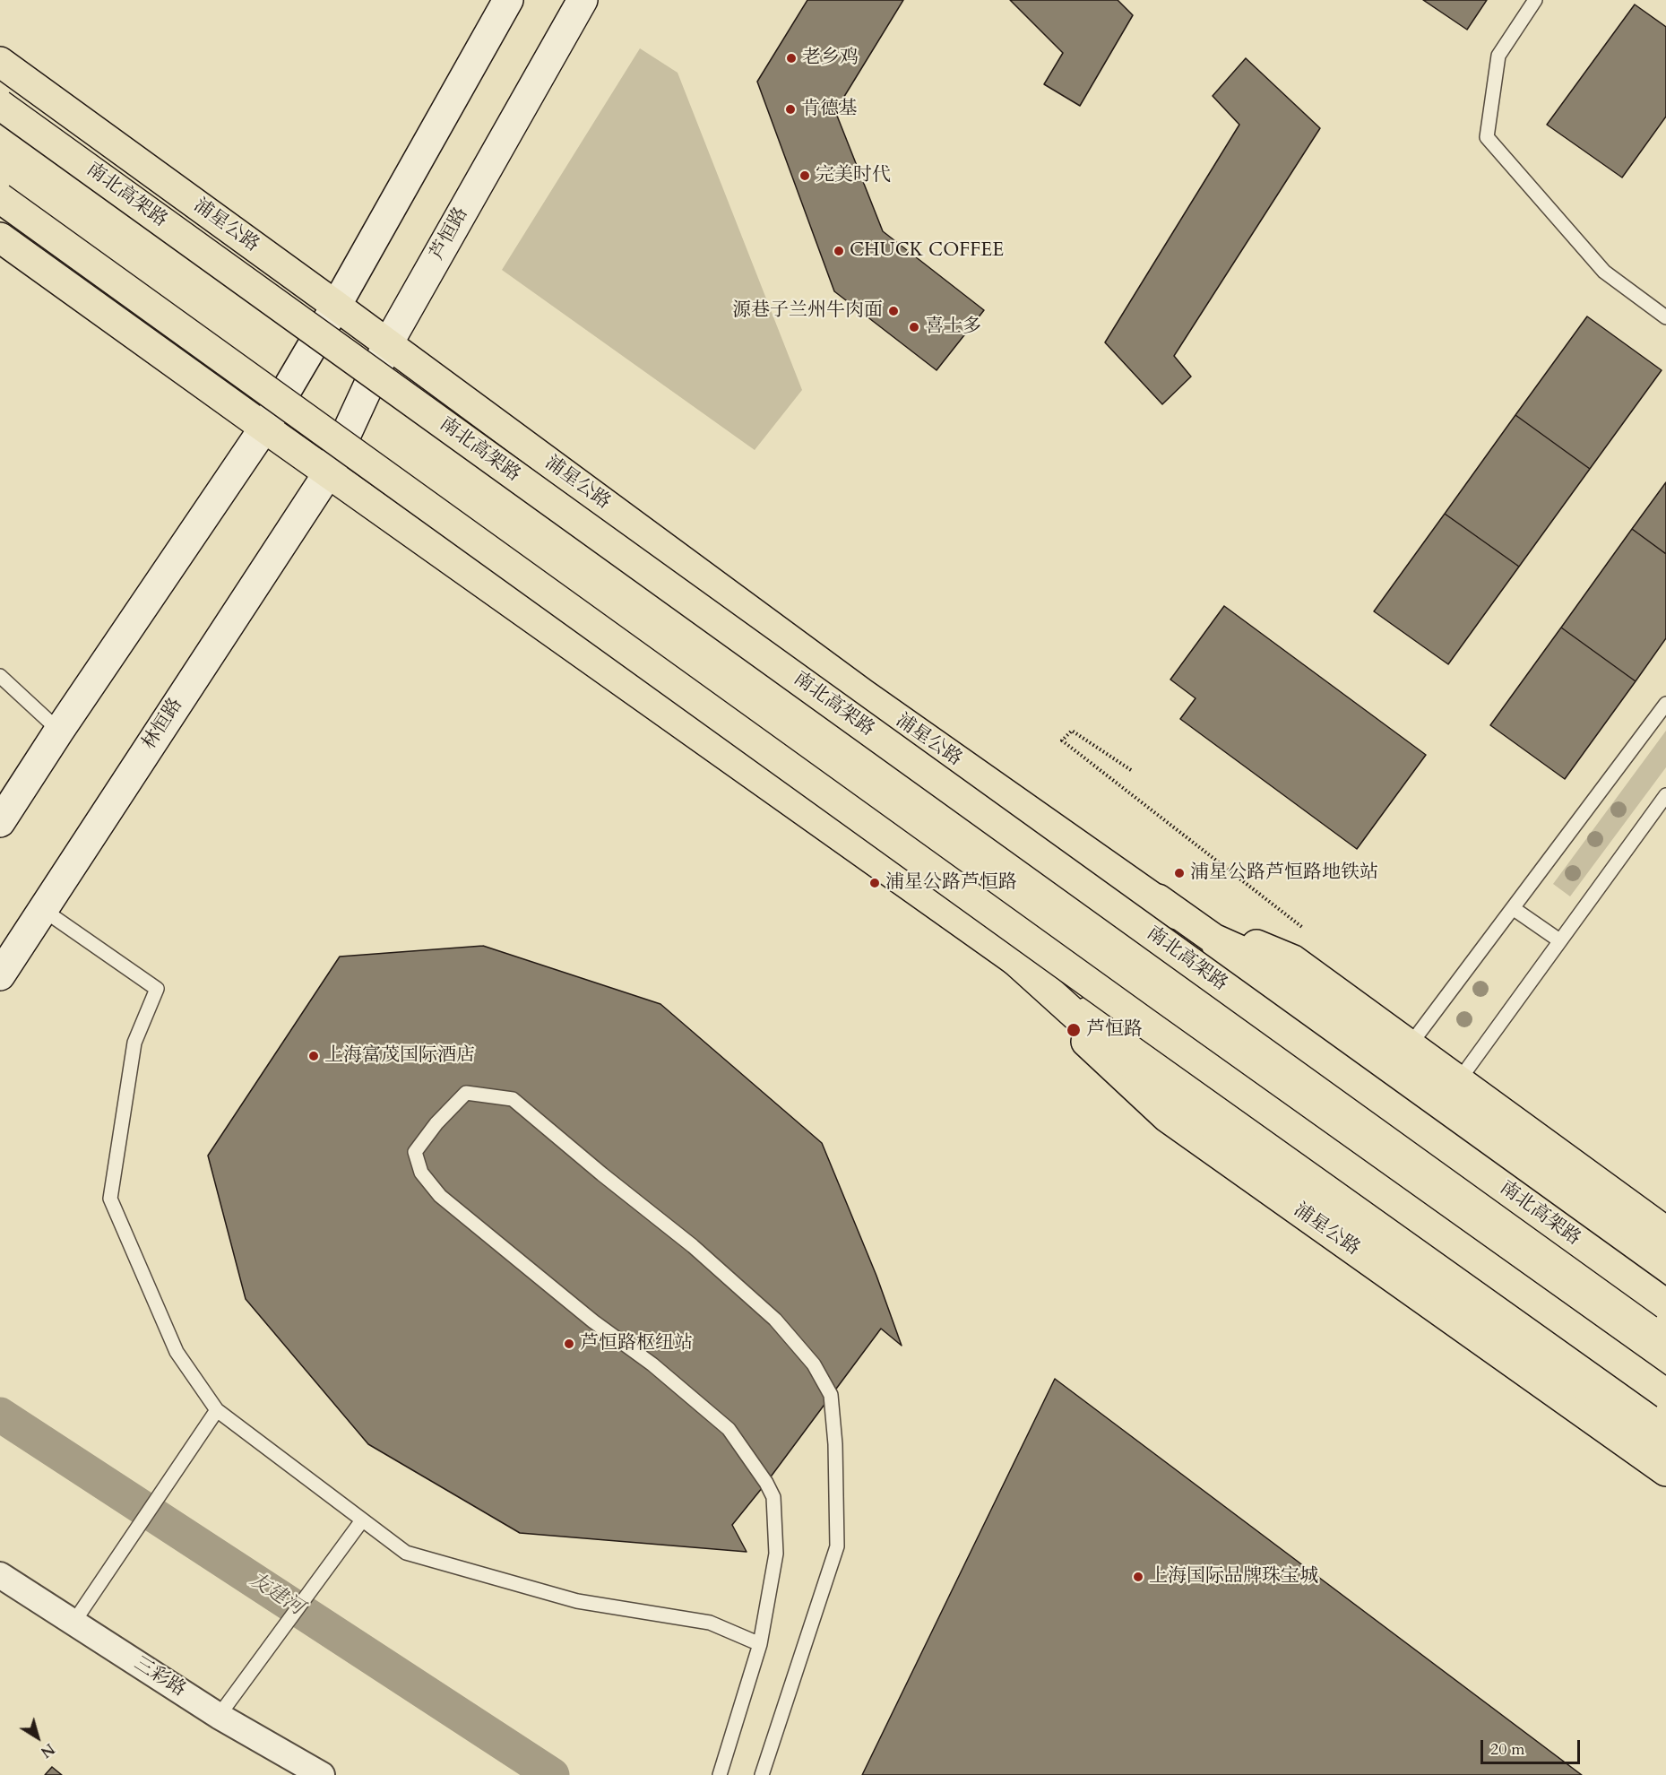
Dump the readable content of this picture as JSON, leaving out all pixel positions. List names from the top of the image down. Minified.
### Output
{"streets":{"main road":["南北高架路","浦星公路","芦恒路","林恒路"],"street":["三彩路"]},"crossings":[["浦星公路","芦恒路"],["浦星公路","林恒路"],["芦恒路","林恒路"]],"water":["友建河"],"places":["老乡鸡","肯德基","完美时代","CHUCK COFFEE","源巷子兰州牛肉面","喜士多","浦星公路芦恒路地铁站","浦星公路芦恒路","芦恒路","上海富茂国际酒店","芦恒路枢纽站","上海国际品牌珠宝城"],"scale_bar":"20 m","north":"bottom right"}
